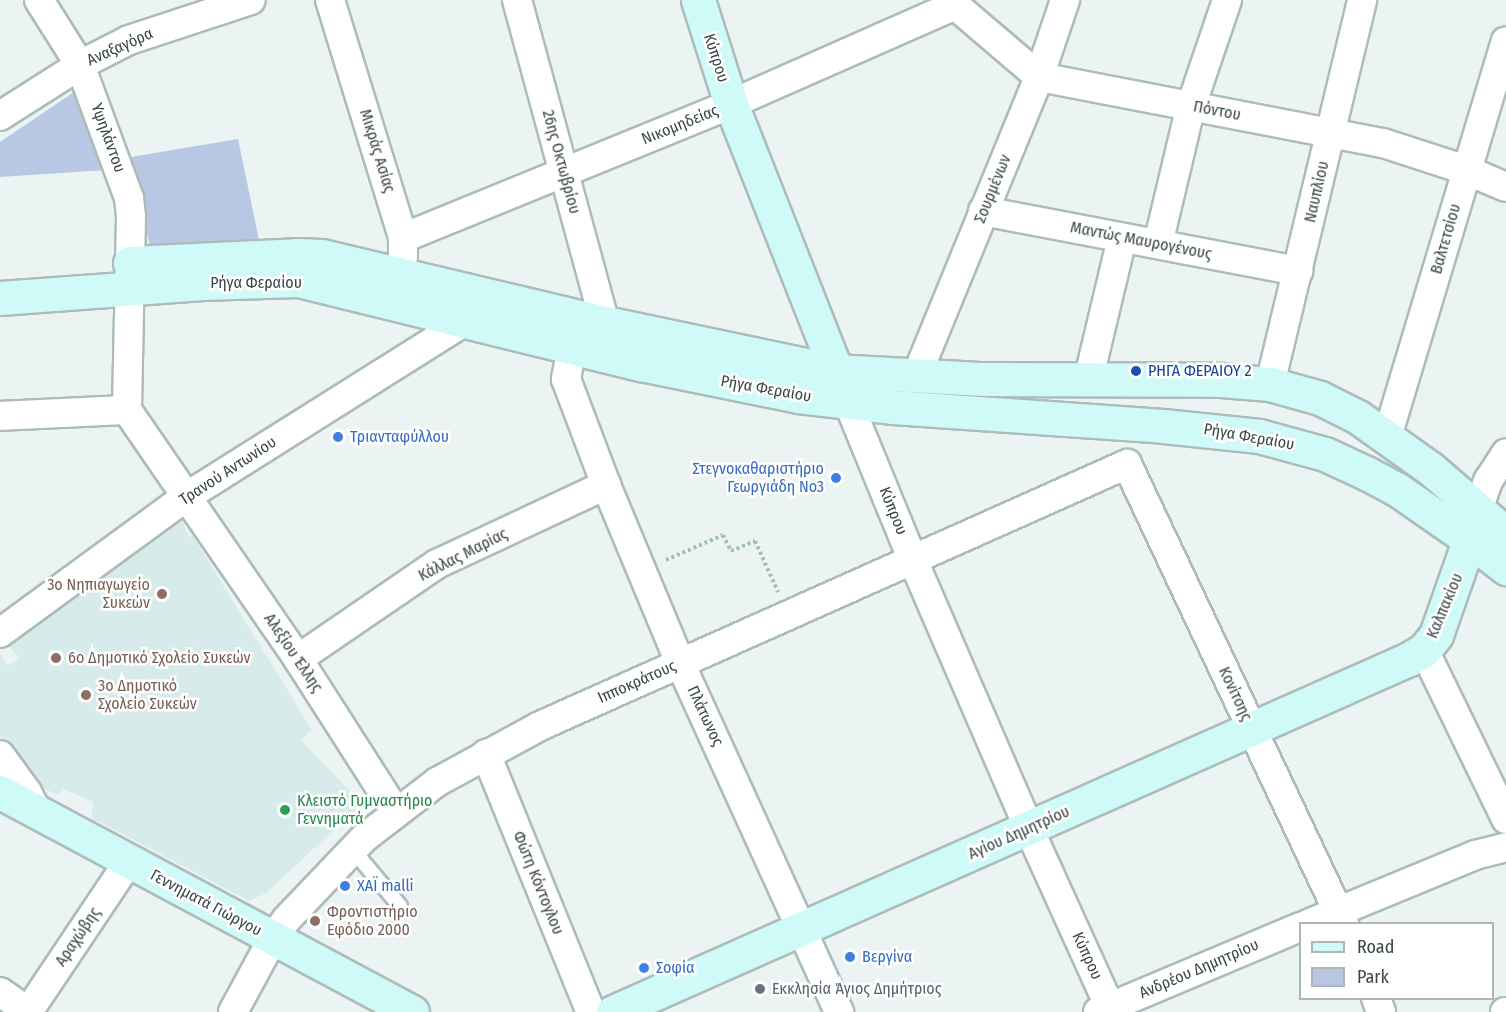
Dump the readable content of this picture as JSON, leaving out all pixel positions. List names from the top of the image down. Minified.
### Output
{"streets":{"street":["Αναξαγόρα","Κύπρου","Πόντου","Νικομηδείας","Υψηλάντου","Μικράς Ασίας","26ης Οκτωβρίου","Σουρμένων","Ναυπλίου","Βαλτετσίου","Μαντώς Μαυρογένους","Ρήγα Φεραίου","Τρανού Αντωνίου","Κάλλας Μαρίας","Καλπακίου","Αλεξίου Έλλης","Ιπποκράτους","Κονίτσης","Πλάτωνος","Αγίου Δημητρίου","Φώτη Κόντογλου","Γεννηματά Γιώργου","Αραχώβης","Ανδρέου Δημητρίου"]},"crossings":[["Αναξαγόρα","Υψηλάντου"],["Κύπρου","Νικομηδείας"],["Κύπρου","Ρήγα Φεραίου"],["Κύπρου","Ιπποκράτους"],["Κύπρου","Αγίου Δημητρίου"],["Κύπρου","Ανδρέου Δημητρίου"],["Πόντου","Νικομηδείας"],["Πόντου","Σουρμένων"],["Πόντου","Ναυπλίου"],["Πόντου","Βαλτετσίου"],["Νικομηδείας","Μικράς Ασίας"],["Νικομηδείας","26ης Οκτωβρίου"],["Υψηλάντου","Ρήγα Φεραίου"],["Υψηλάντου","Αλεξίου Έλλης"],["Μικράς Ασίας","Ρήγα Φεραίου"],["26ης Οκτωβρίου","Ρήγα Φεραίου"],["Σουρμένων","Μαντώς Μαυρογένους"],["Σουρμένων","Ρήγα Φεραίου"],["Ναυπλίου","Μαντώς Μαυρογένους"],["Ναυπλίου","Ρήγα Φεραίου"],["Βαλτετσίου","Ρήγα Φεραίου"],["Ρήγα Φεραίου","Τρανού Αντωνίου"],["Ρήγα Φεραίου","Καλπακίου"],["Ρήγα Φεραίου","Πλάτωνος"],["Τρανού Αντωνίου","Αλεξίου Έλλης"],["Κάλλας Μαρίας","Αλεξίου Έλλης"],["Κάλλας Μαρίας","Πλάτωνος"],["Καλπακίου","Αγίου Δημητρίου"],["Αλεξίου Έλλης","Ιπποκράτους"],["Ιπποκράτους","Κονίτσης"],["Ιπποκράτους","Πλάτωνος"],["Ιπποκράτους","Φώτη Κόντογλου"],["Ιπποκράτους","Γεννηματά Γιώργου"],["Κονίτσης","Αγίου Δημητρίου"],["Πλάτωνος","Αγίου Δημητρίου"],["Γεννηματά Γιώργου","Αραχώβης"]],"places":["ΡΗΓΑ ΦΕΡΑΙΟΥ 2","Τριανταφύλλου","Στεγνοκαθαριστήριο Γεωργιάδη Νο3","3ο Νηπιαγωγείο Συκεών","6ο Δημοτικό Σχολείο Συκεών","3ο Δημοτικό Σχολείο Συκεών","Κλειστό Γυμναστήριο Γεννηματά","ΧΑΪ malli","Φροντιστήριο Εφόδιο 2000","Βεργίνα","Σοφία","Εκκλησία Άγιος Δημήτριος"],"legend":["Road","Park"]}
